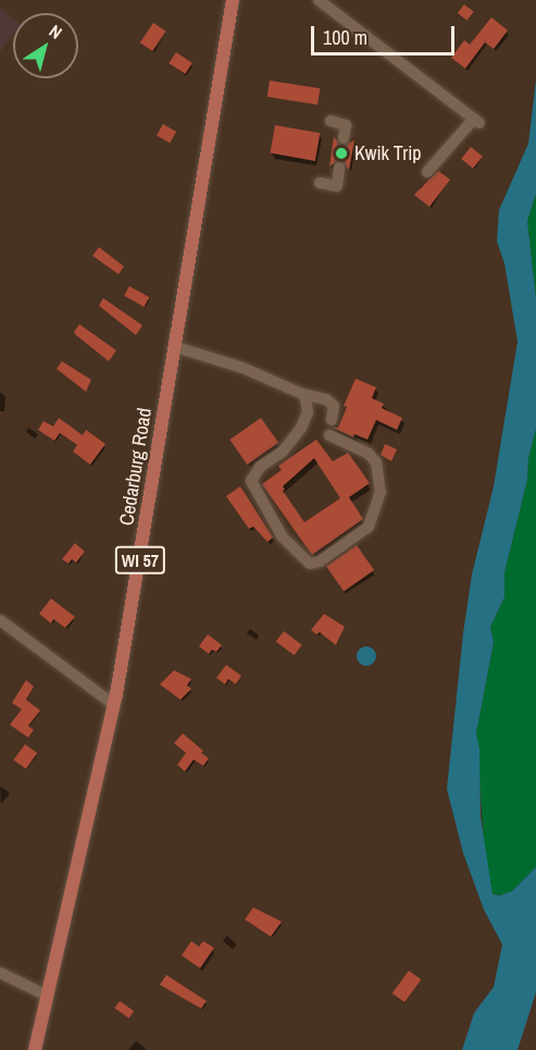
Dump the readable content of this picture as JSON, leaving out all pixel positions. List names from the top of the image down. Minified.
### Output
{"streets":{"main road":["Cedarburg Road","WI 57"]},"places":["Kwik Trip"],"scale_bar":"100 m","north":"top right"}
